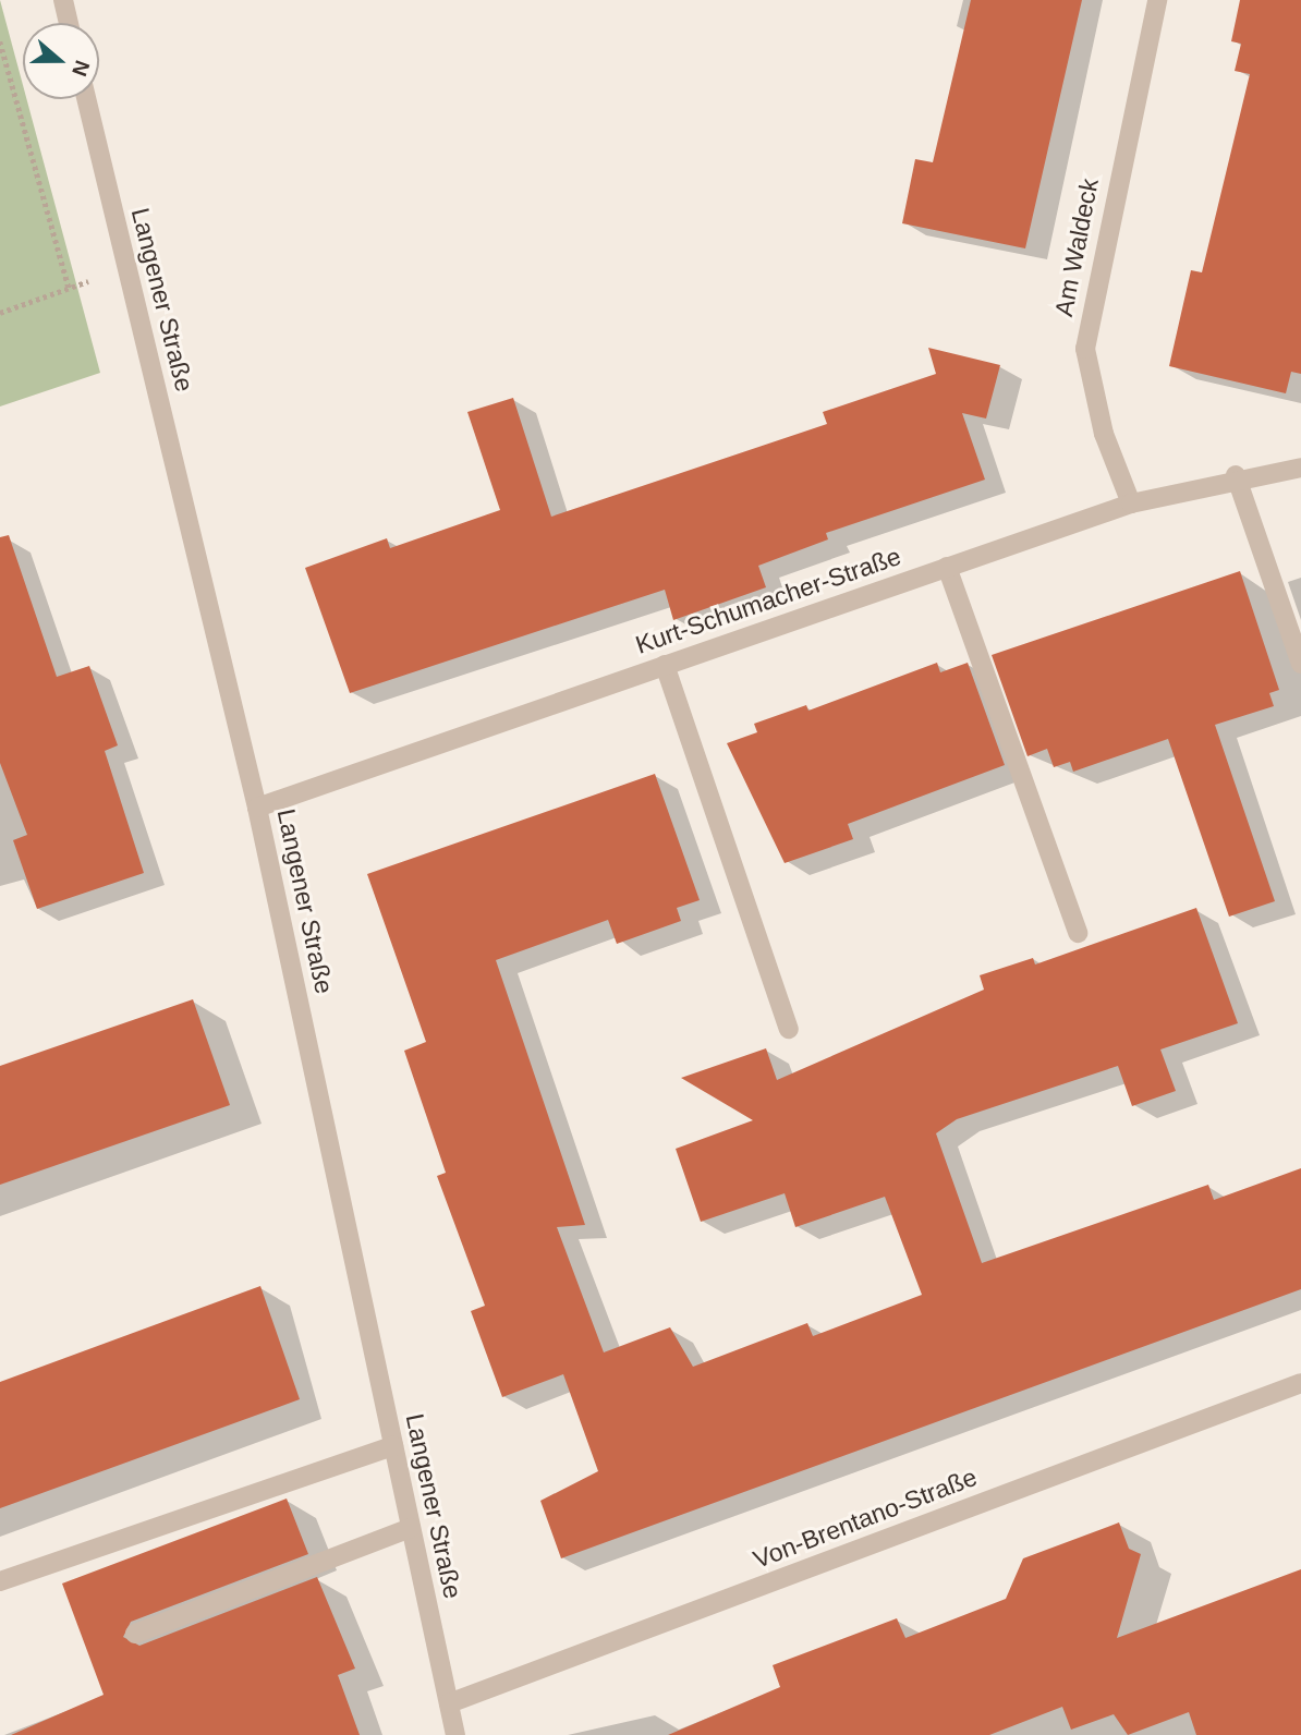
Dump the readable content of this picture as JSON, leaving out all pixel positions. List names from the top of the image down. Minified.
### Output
{"streets":{"street":["Am Waldeck","Langener Straße","Kurt-Schumacher-Straße","Von-Brentano-Straße"]},"crossings":[["Am Waldeck","Kurt-Schumacher-Straße"],["Langener Straße","Kurt-Schumacher-Straße"],["Langener Straße","Von-Brentano-Straße"]],"north":"right"}
